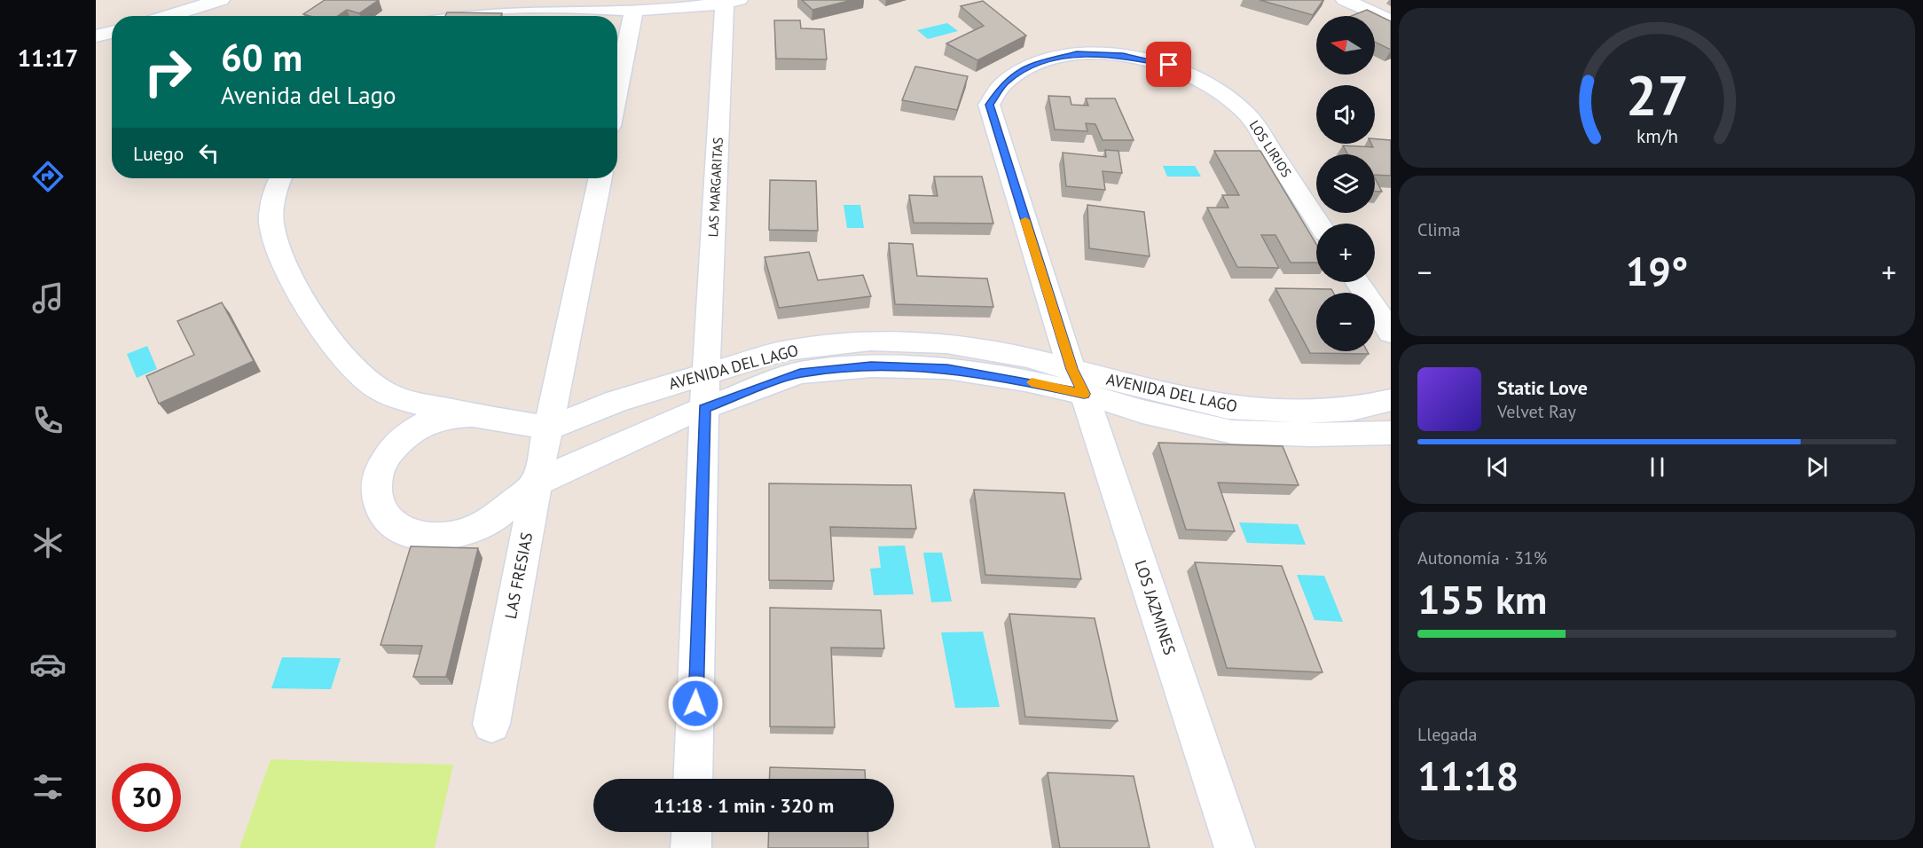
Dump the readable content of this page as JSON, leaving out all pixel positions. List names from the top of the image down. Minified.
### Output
{"streets":{"street":["LOS LIRIOS","LAS MARGARITAS","AVENIDA DEL LAGO","LAS FRESIAS","LOS JAZMINES"]},"crossings":[["LOS LIRIOS","AVENIDA DEL LAGO"],["LOS LIRIOS","LOS JAZMINES"],["LAS MARGARITAS","AVENIDA DEL LAGO"],["AVENIDA DEL LAGO","LAS FRESIAS"],["AVENIDA DEL LAGO","LOS JAZMINES"]],"north":"left","page":{"tabs":"11:17","map_buttons":["+","−"],"turn":["60 m","Avenida del Lago"],"then":"Luego","tile":["Clima",["Autonomía · 31%","155 km"],["Llegada","11:18"]],"heat":["−","19°","+"],"song":["Static Love","Velvet Ray"],"limit":"30","trip":"11:18 · 1 min · 320 m","gauge":["27","km/h"]}}
